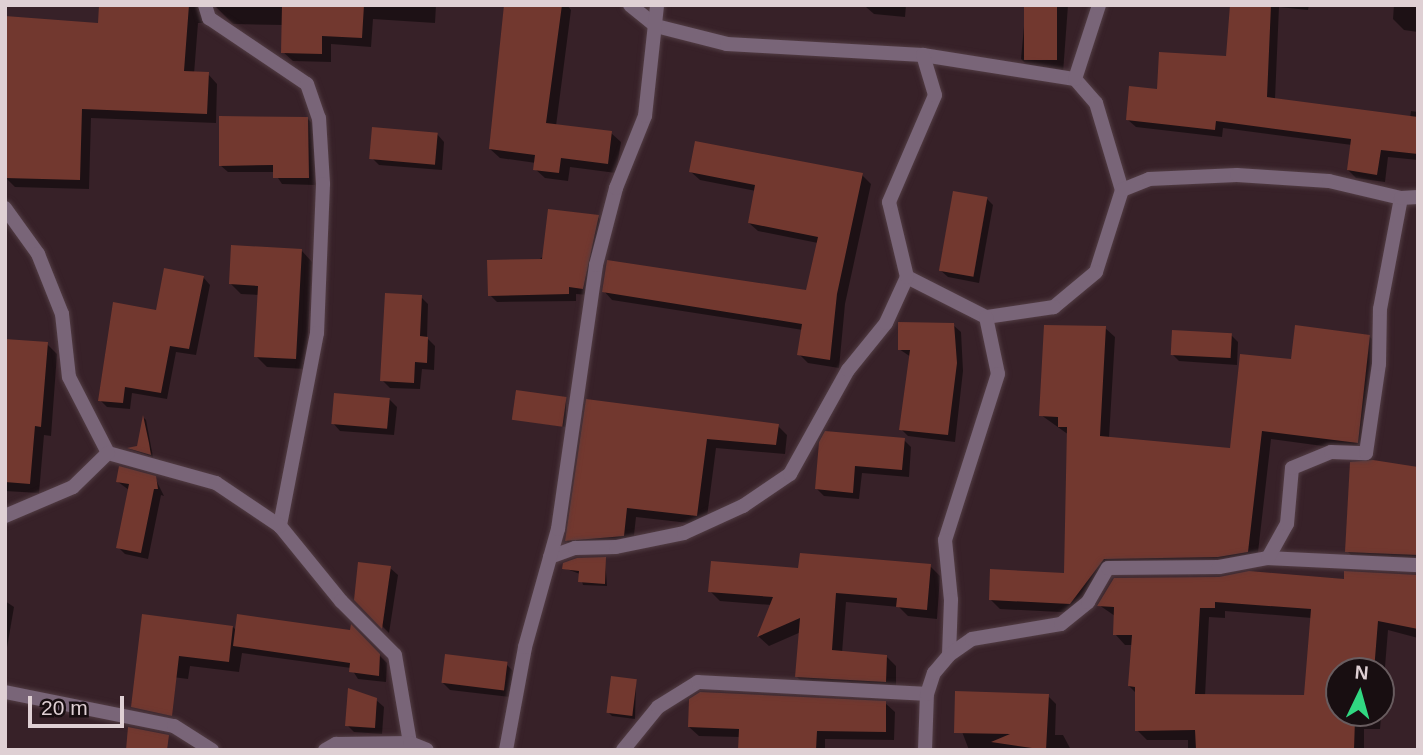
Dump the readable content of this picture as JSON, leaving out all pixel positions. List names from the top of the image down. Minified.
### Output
{"scale_bar":"20 m","north":"top"}
